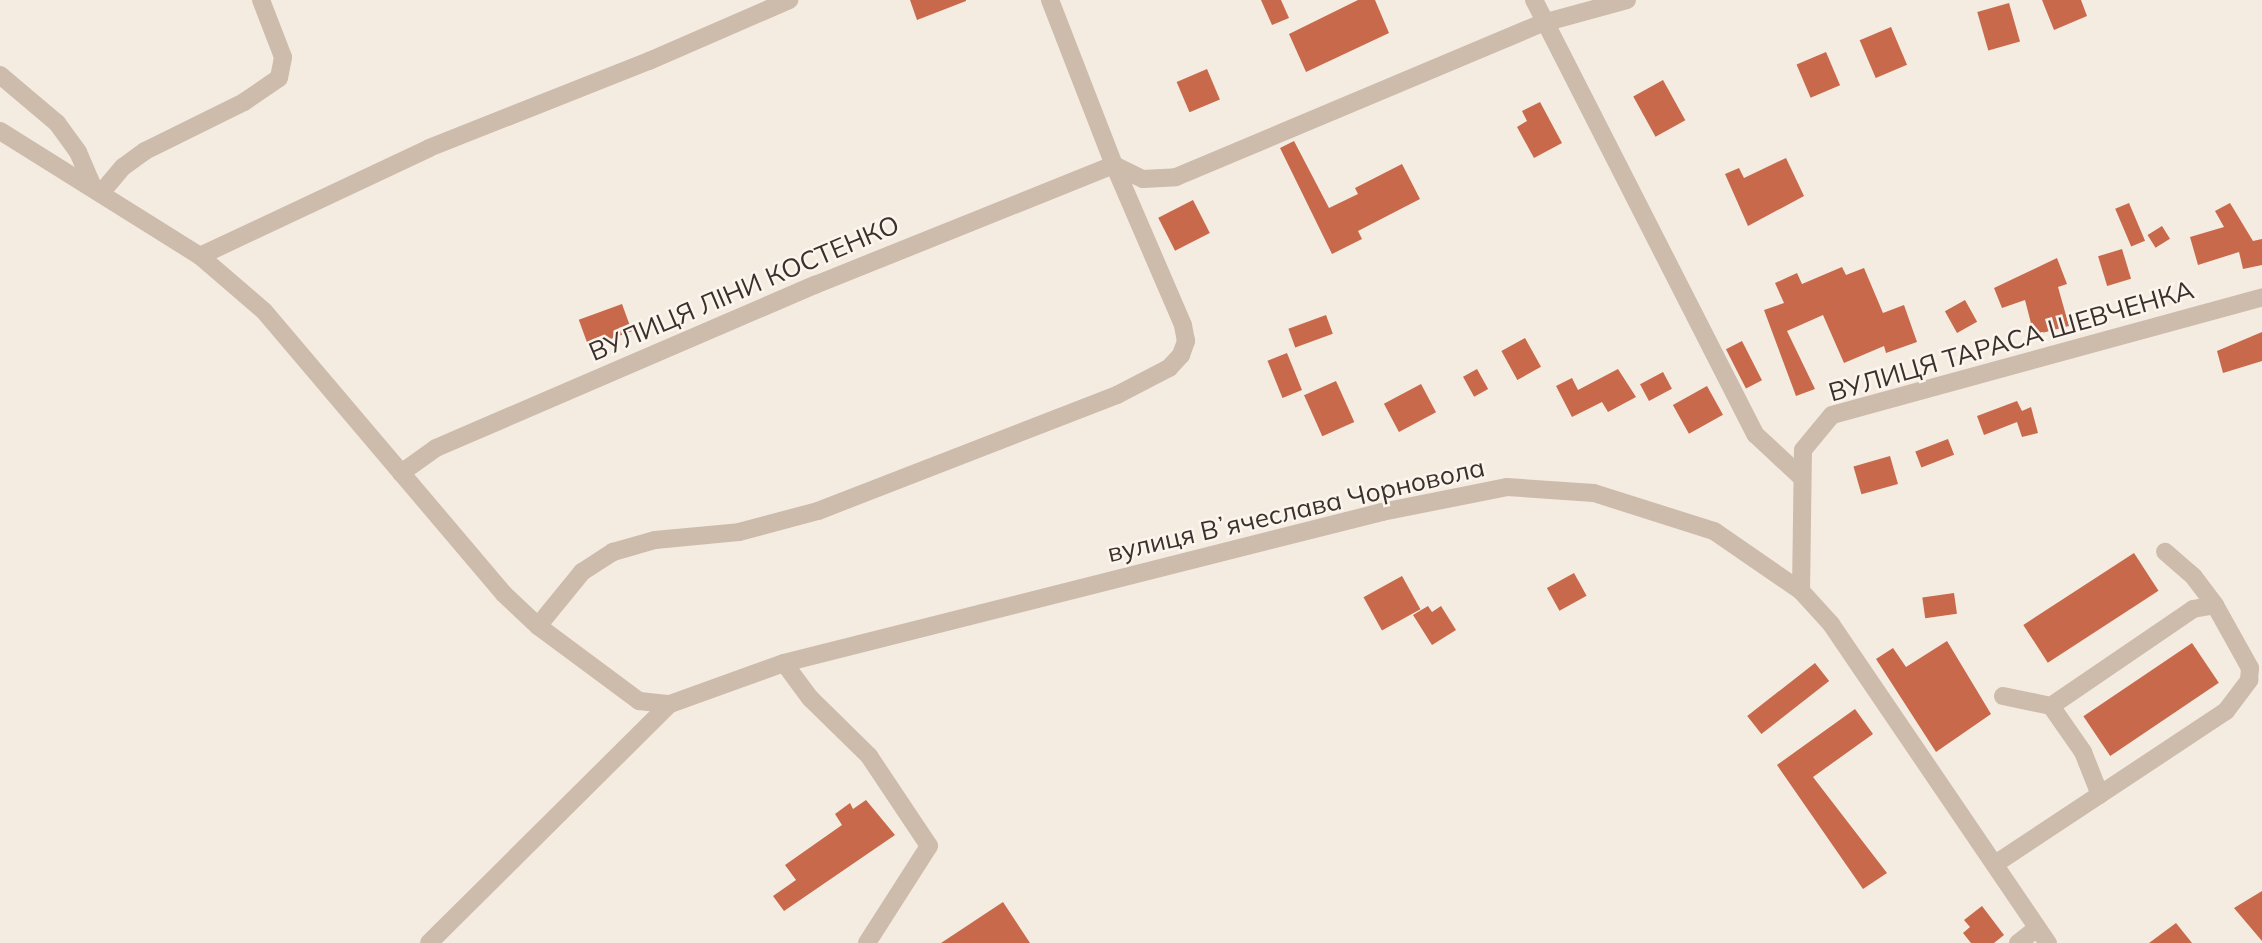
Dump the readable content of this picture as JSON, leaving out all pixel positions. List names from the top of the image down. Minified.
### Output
{"streets":{"street":["ВУЛИЦЯ ЛІНИ КОСТЕНКО","ВУЛИЦЯ ТАРАСА ШЕВЧЕНКА","вулиця Вʼячеслава Чорновола"]},"crossings":[["ВУЛИЦЯ ТАРАСА ШЕВЧЕНКА","вулиця Вʼячеслава Чорновола"]]}
